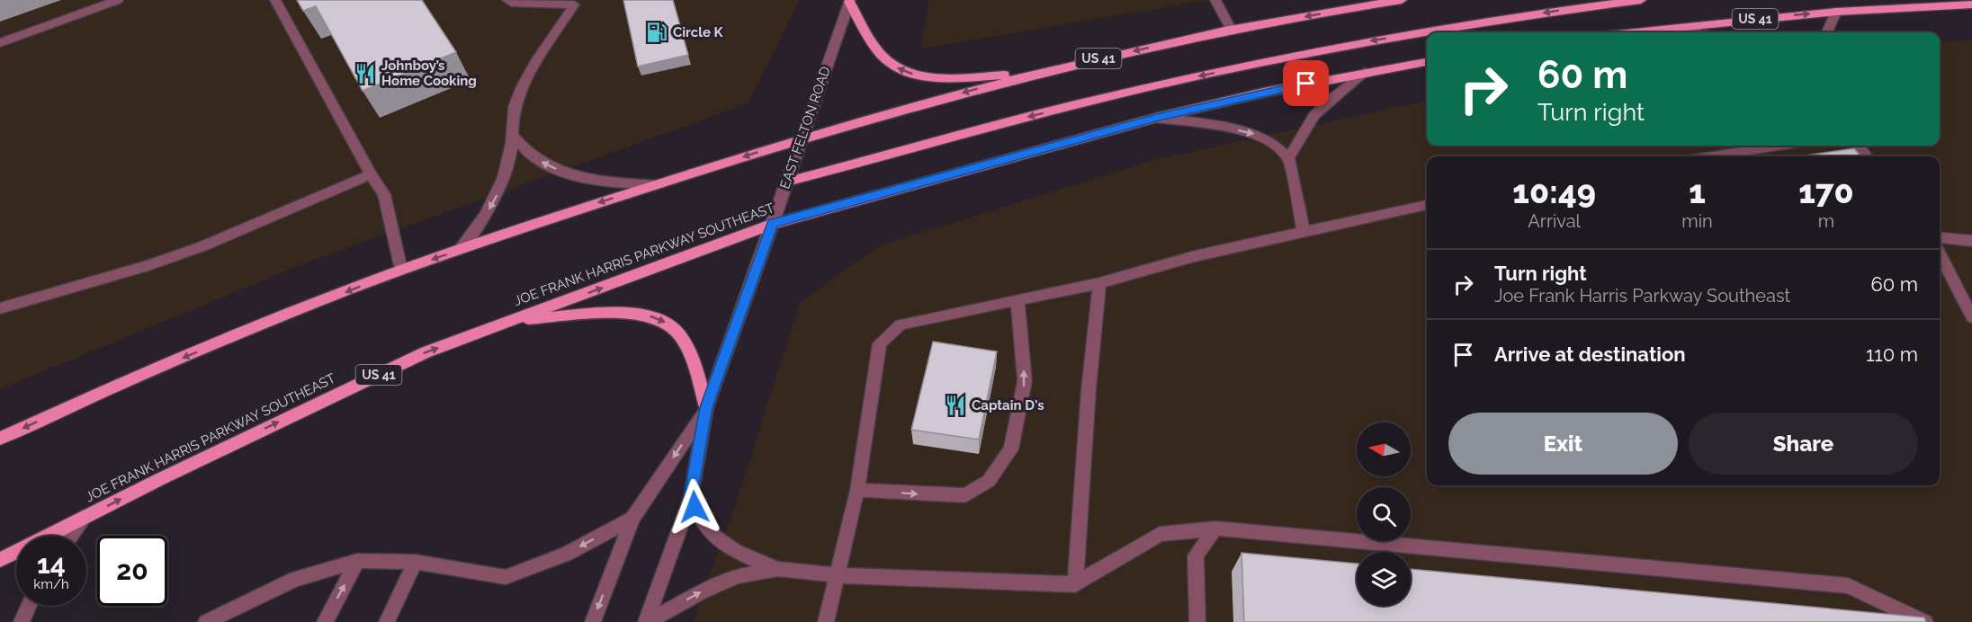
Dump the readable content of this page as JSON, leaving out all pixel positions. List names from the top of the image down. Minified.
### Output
{"streets":{"main road":["US 41","JOE FRANK HARRIS PARKWAY SOUTHEAST"],"street":["EAST FELTON ROAD"]},"crossings":[["US 41","EAST FELTON ROAD"],["EAST FELTON ROAD","JOE FRANK HARRIS PARKWAY SOUTHEAST"]],"places":{"fuel station":["Circle K"],"restaurant":["Johnboy’s Home Cooking","Captain D's"]},"north":"left","page":{"turn":["60 m","Turn right"],"eta":["10:49","Arrival","1","min","170","m"],"list":[{"name":"Turn right","note":"Joe Frank Harris Parkway Southeast","value":"60 m"},{"name":"Arrive at destination","value":"110 m"}],"buttons":["Exit","Share"],"speed":"14 km/h","limit":"20"}}
